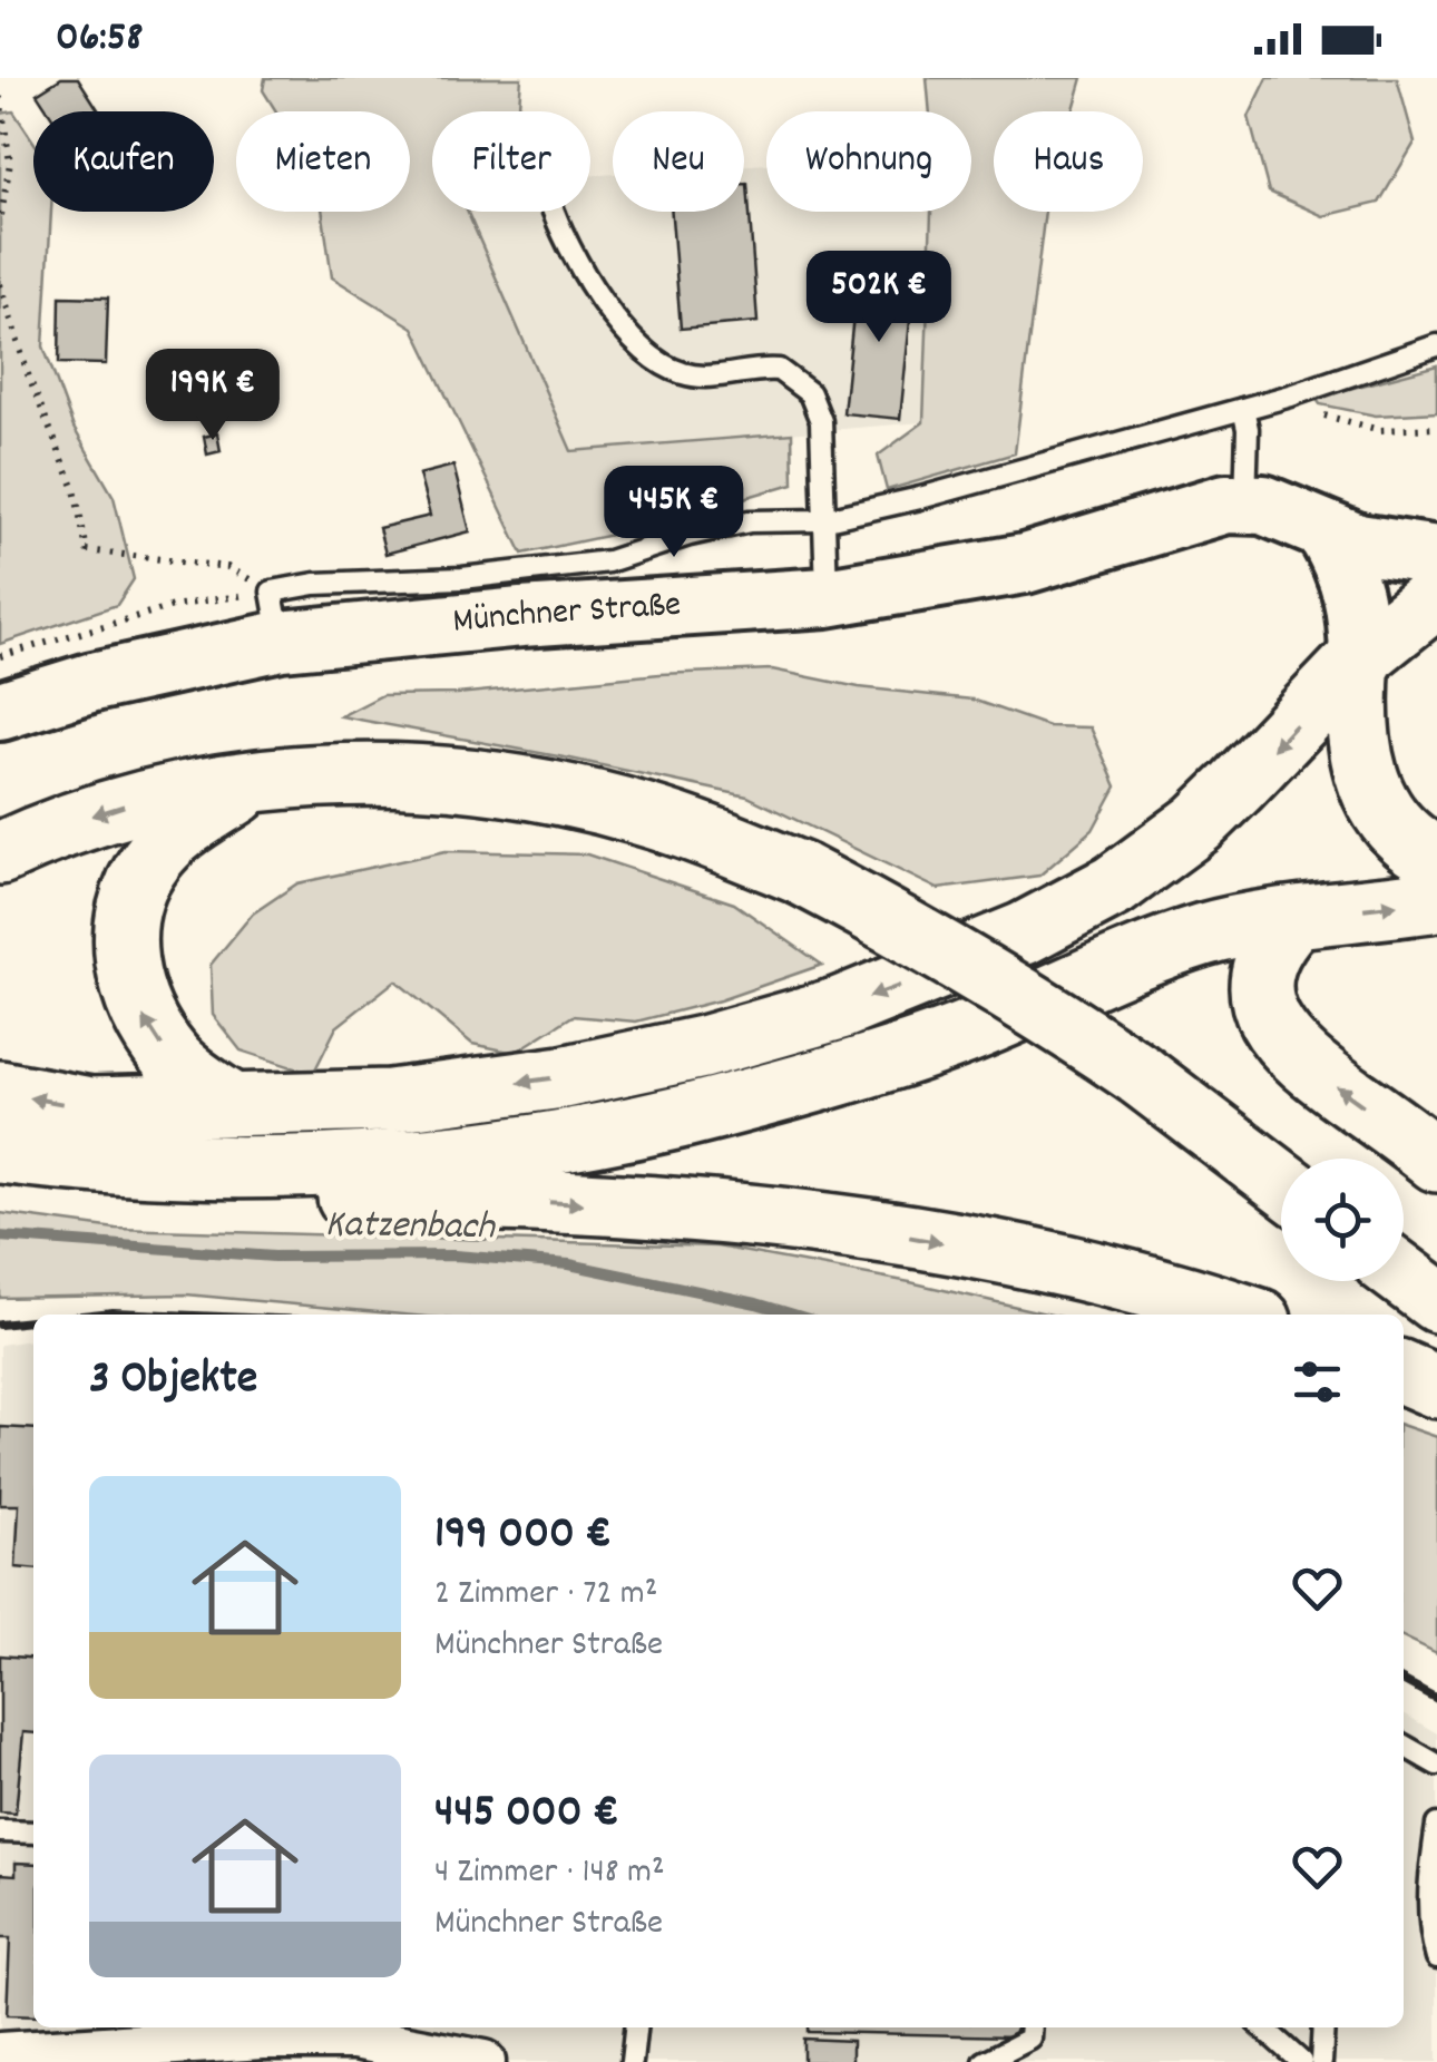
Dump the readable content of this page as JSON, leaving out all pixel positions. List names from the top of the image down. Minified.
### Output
{"streets":{"street":["Münchner Straße"]},"water":["Katzenbach"],"page":{"status":"06:58","chip":["Kaufen","Mieten","Filter","Neu","Wohnung","Haus"],"price":["502K €","199K €","445K €"],"heading":"3 Objekte","list":[{"name":"199 000 €","note":"2 Zimmer · 72 m² · Münchner Straße"},{"name":"445 000 €","note":"4 Zimmer · 148 m² · Münchner Straße"}]}}
